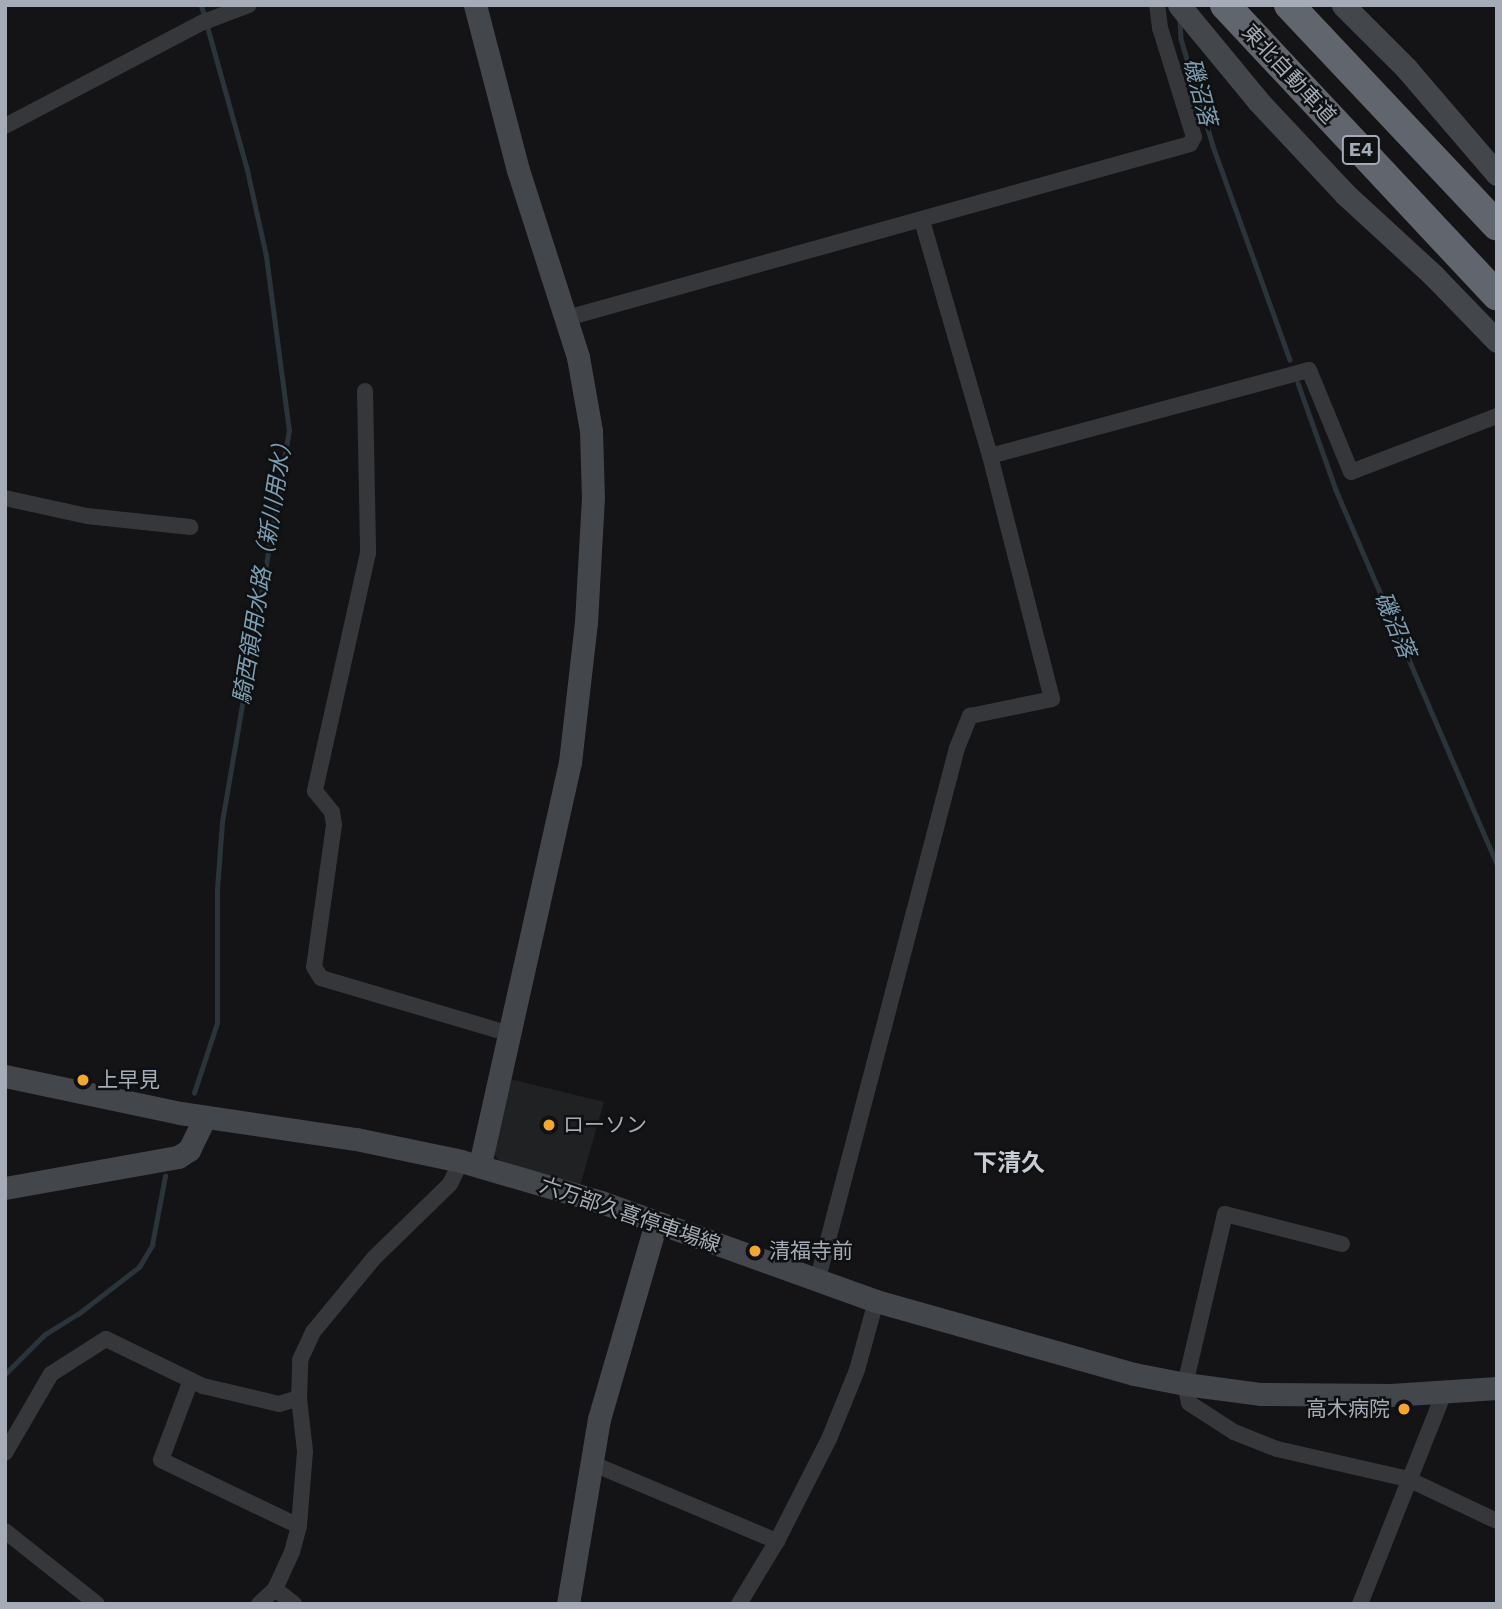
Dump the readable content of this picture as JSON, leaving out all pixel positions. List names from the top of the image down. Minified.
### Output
{"streets":{"highway":["東北自動車道","E4"],"street":["六万部久喜停車場線"]},"districts":["下清久"],"water":["磯沼落","騎西領用水路（新川用水）"],"places":["上早見","ローソン","清福寺前","高木病院"]}
